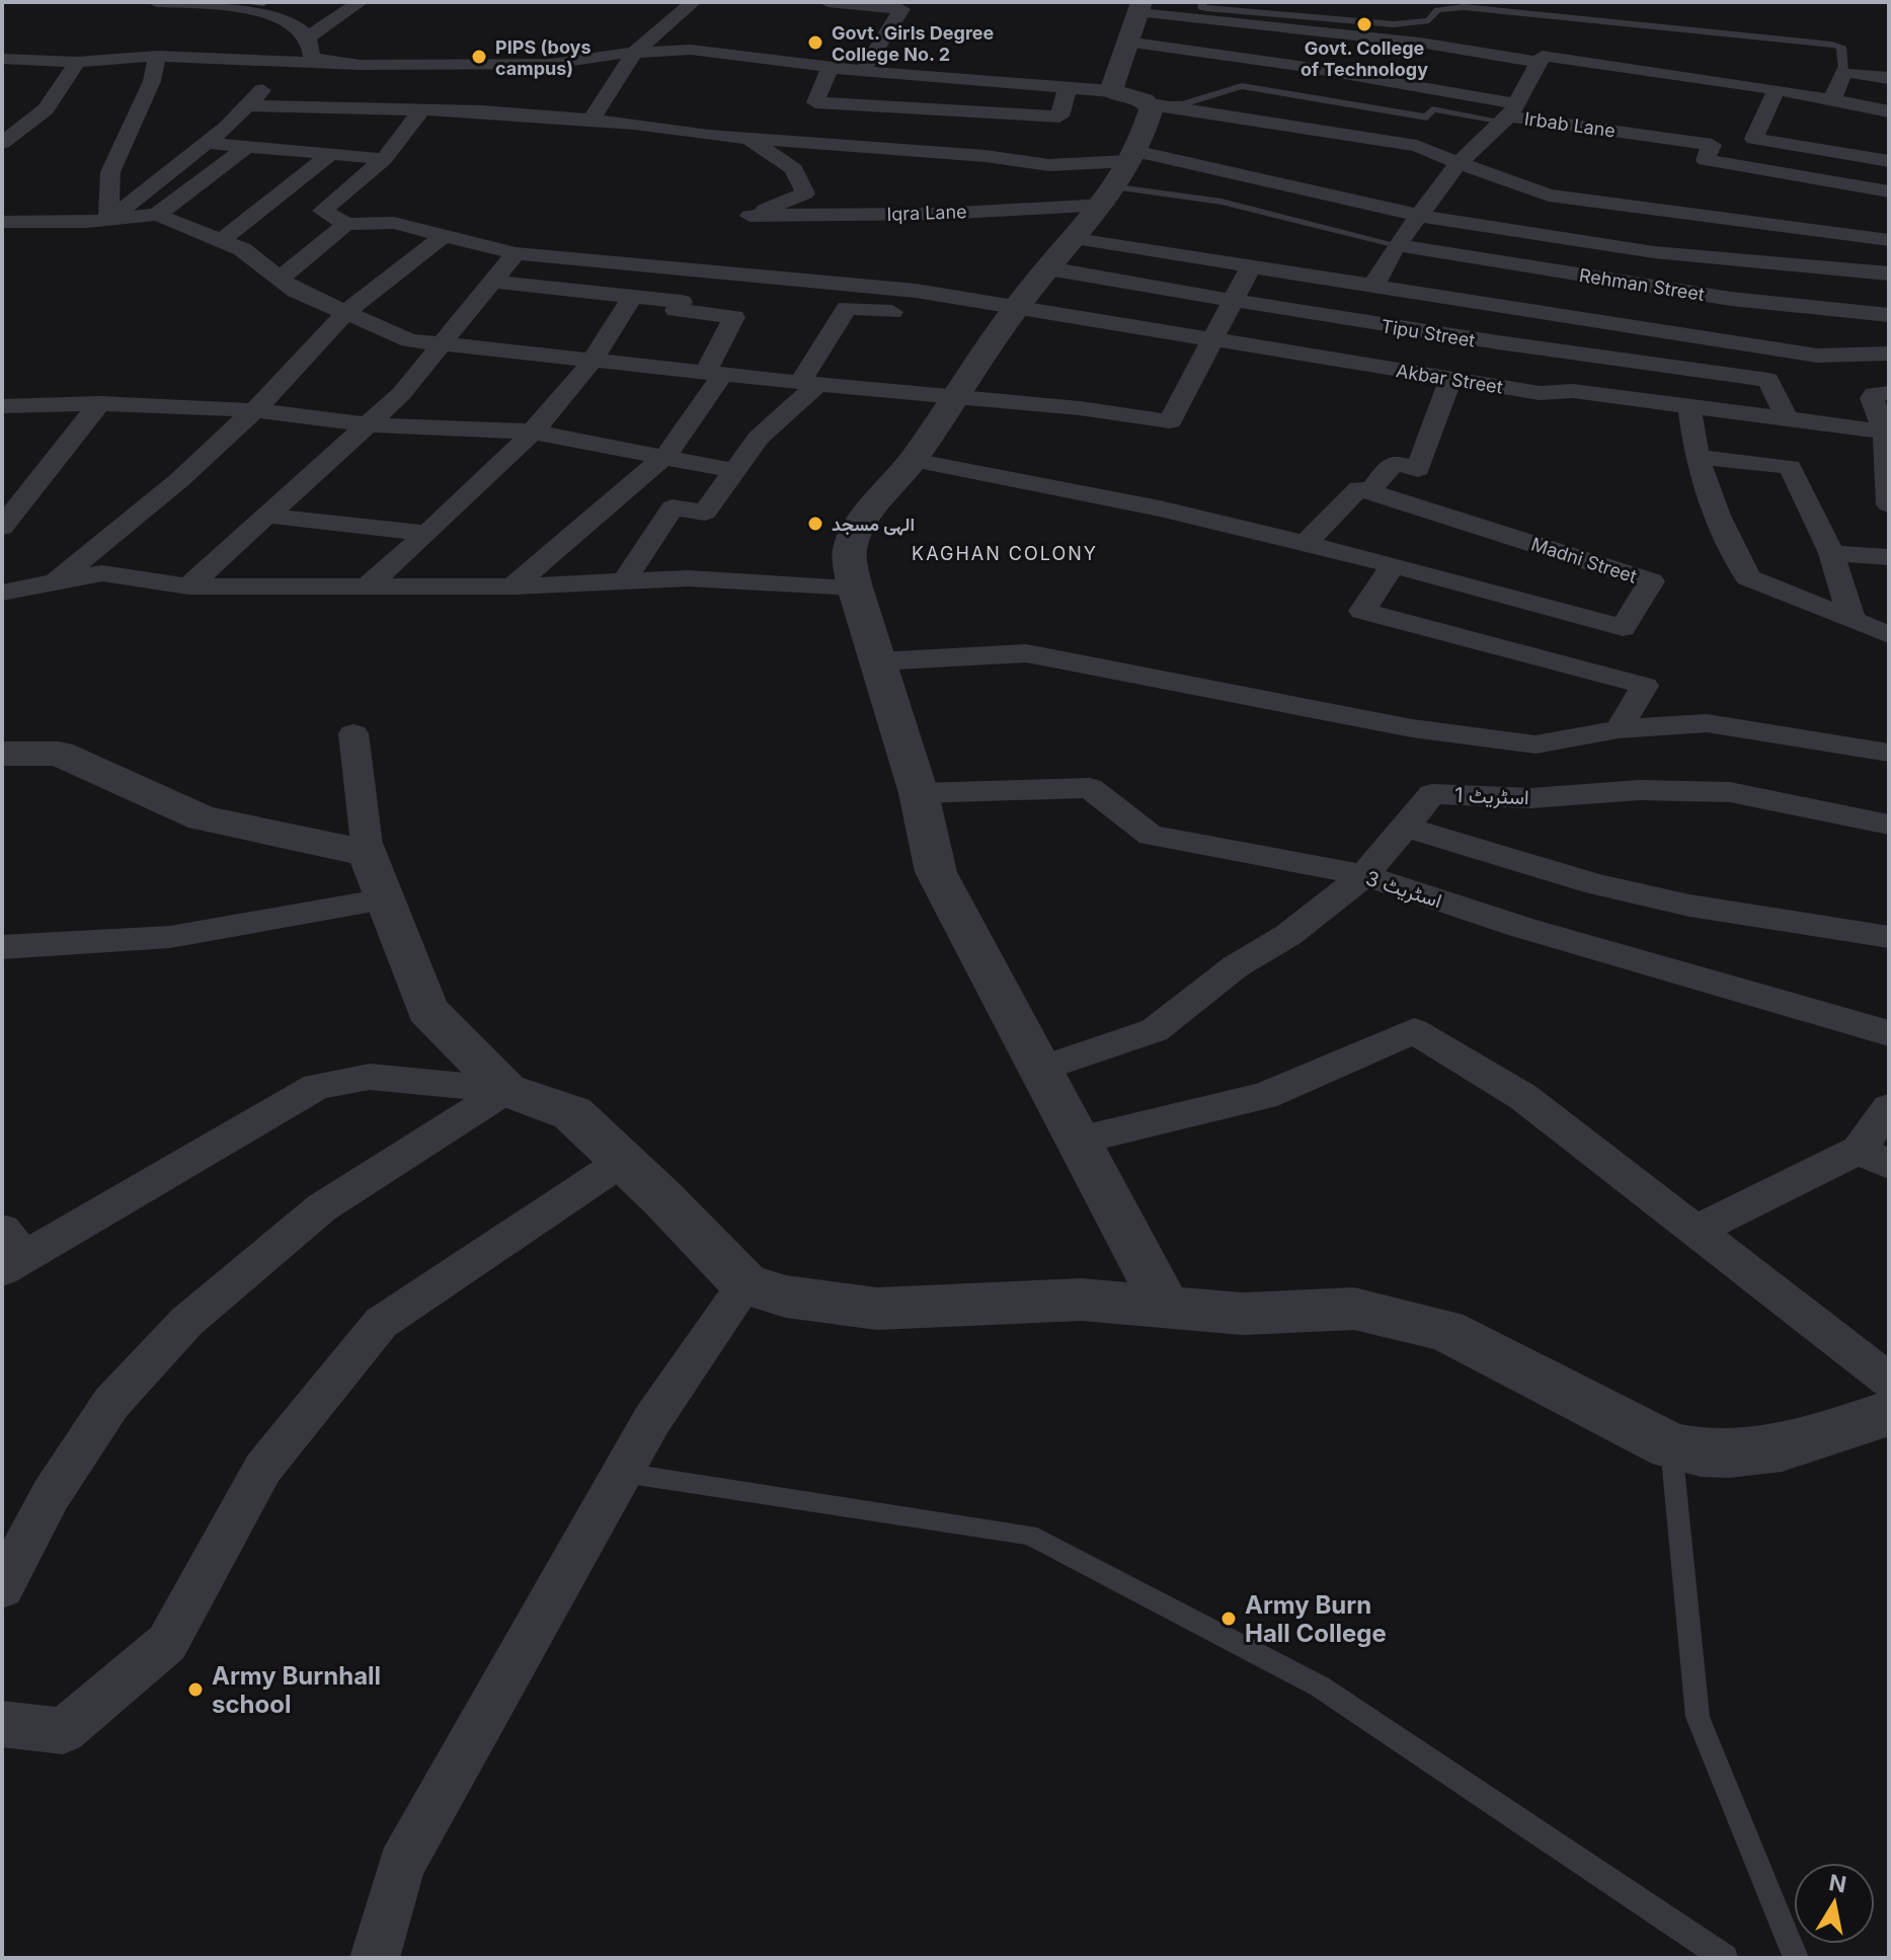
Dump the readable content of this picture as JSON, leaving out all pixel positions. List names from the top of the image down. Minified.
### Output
{"streets":{"street":["Irbab Lane","Iqra Lane","Rehman Street","Tipu Street","Akbar Street","Madni Street","اسٹریٹ 1","اسٹریٹ 3"]},"crossings":[["Irbab Lane","Rehman Street"],["Tipu Street","Akbar Street"],["اسٹریٹ 1","اسٹریٹ 3"]],"districts":["KAGHAN COLONY"],"places":["Govt. College of Technology","Govt. Girls Degree College No. 2","PIPS (boys campus)","الہی مسجد","Army Burn Hall College","Army Burnhall school"],"north":"top"}
